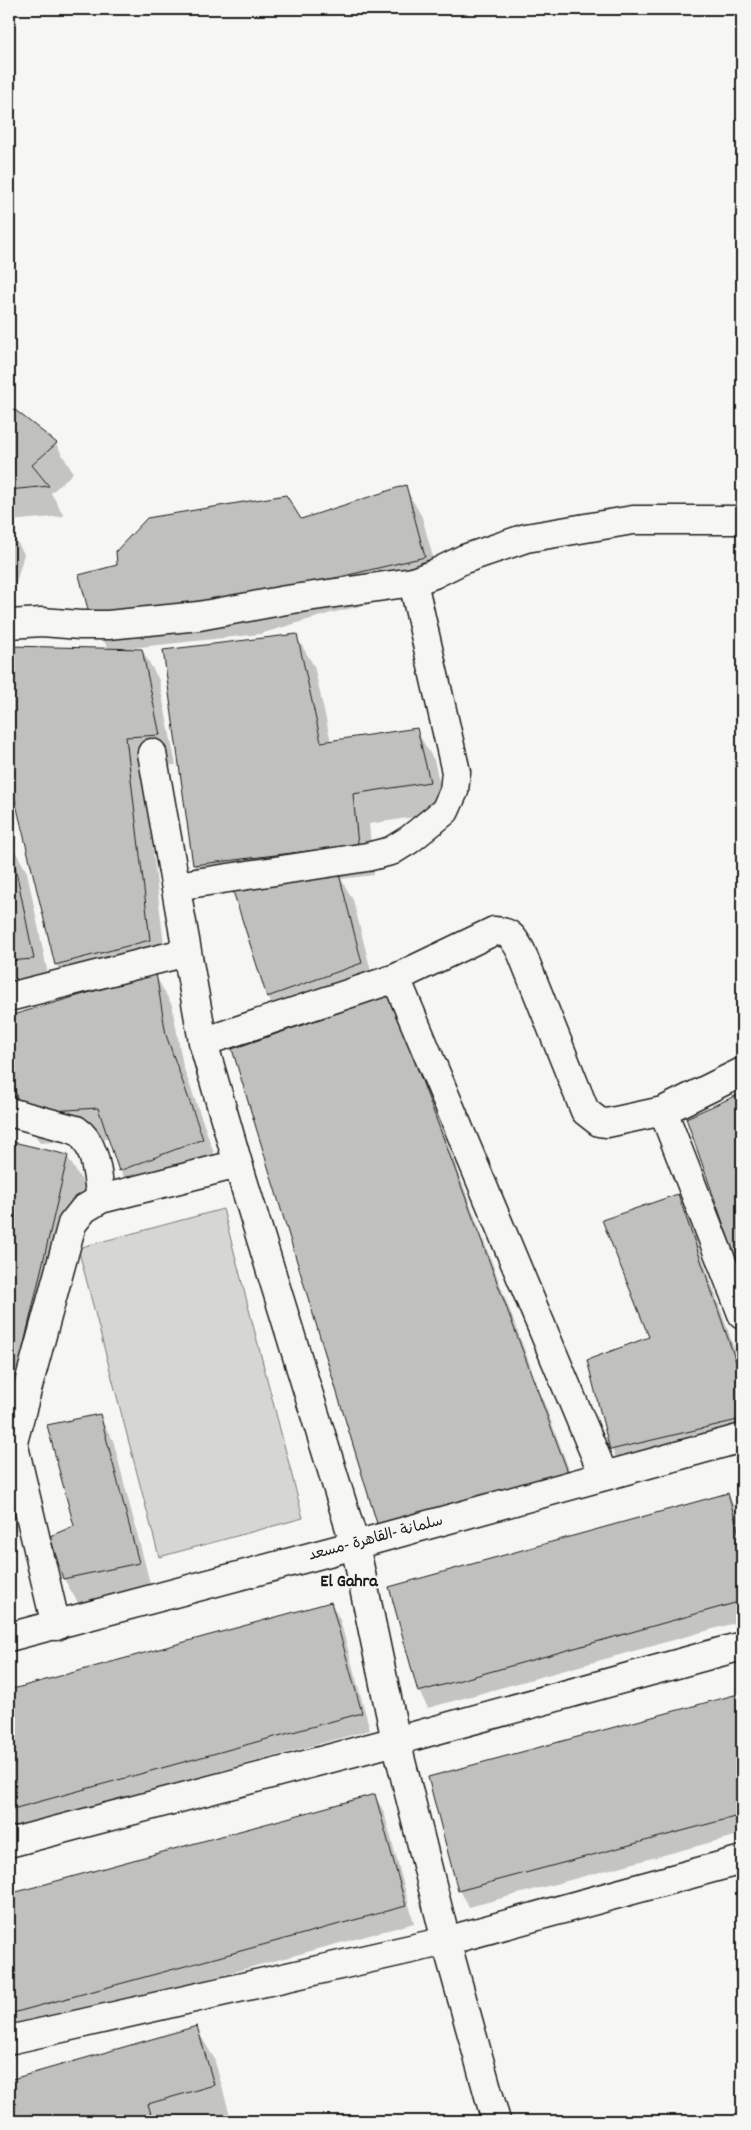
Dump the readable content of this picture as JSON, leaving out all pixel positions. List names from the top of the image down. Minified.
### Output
{"streets":{"street":["سلمانة -القاهرة -مسعد"]},"districts":["El Gahra"]}
